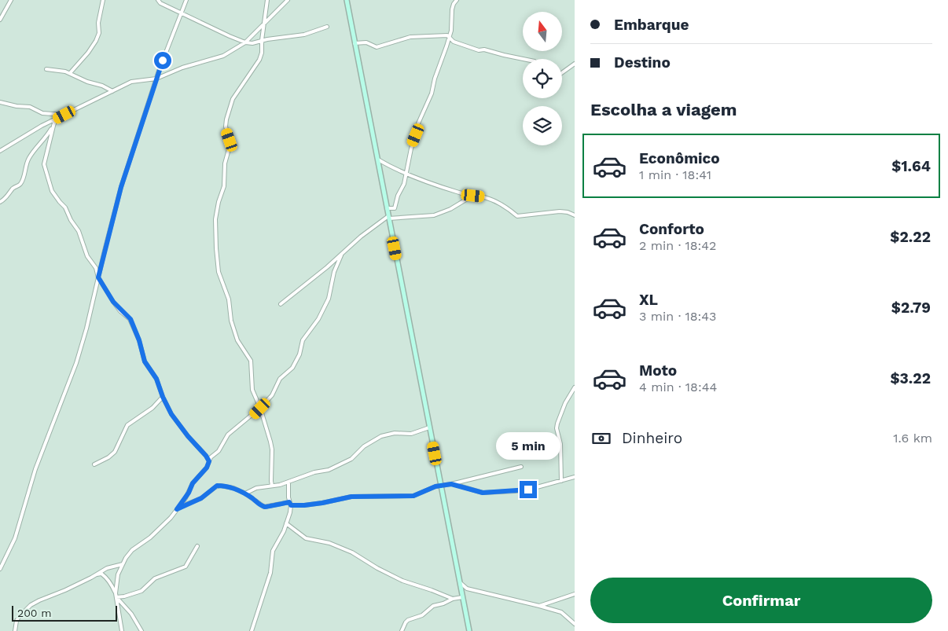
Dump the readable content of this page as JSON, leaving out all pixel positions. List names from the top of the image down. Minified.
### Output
{"scale_bar":"200 m","north":"top","page":{"banner":["Embarque","Destino"],"heading":"Escolha a viagem","list":[{"name":"Econômico","note":"1 min · 18:41","value":"$1.64"},{"name":"Conforto","note":"2 min · 18:42","value":"$2.22"},{"name":"XL","note":"3 min · 18:43","value":"$2.79"},{"name":"Moto","note":"4 min · 18:44","value":"$3.22"}],"pay":["Dinheiro","1.6 km"],"bubble":"5 min","buttons":"Confirmar","scale":"200 m"}}
